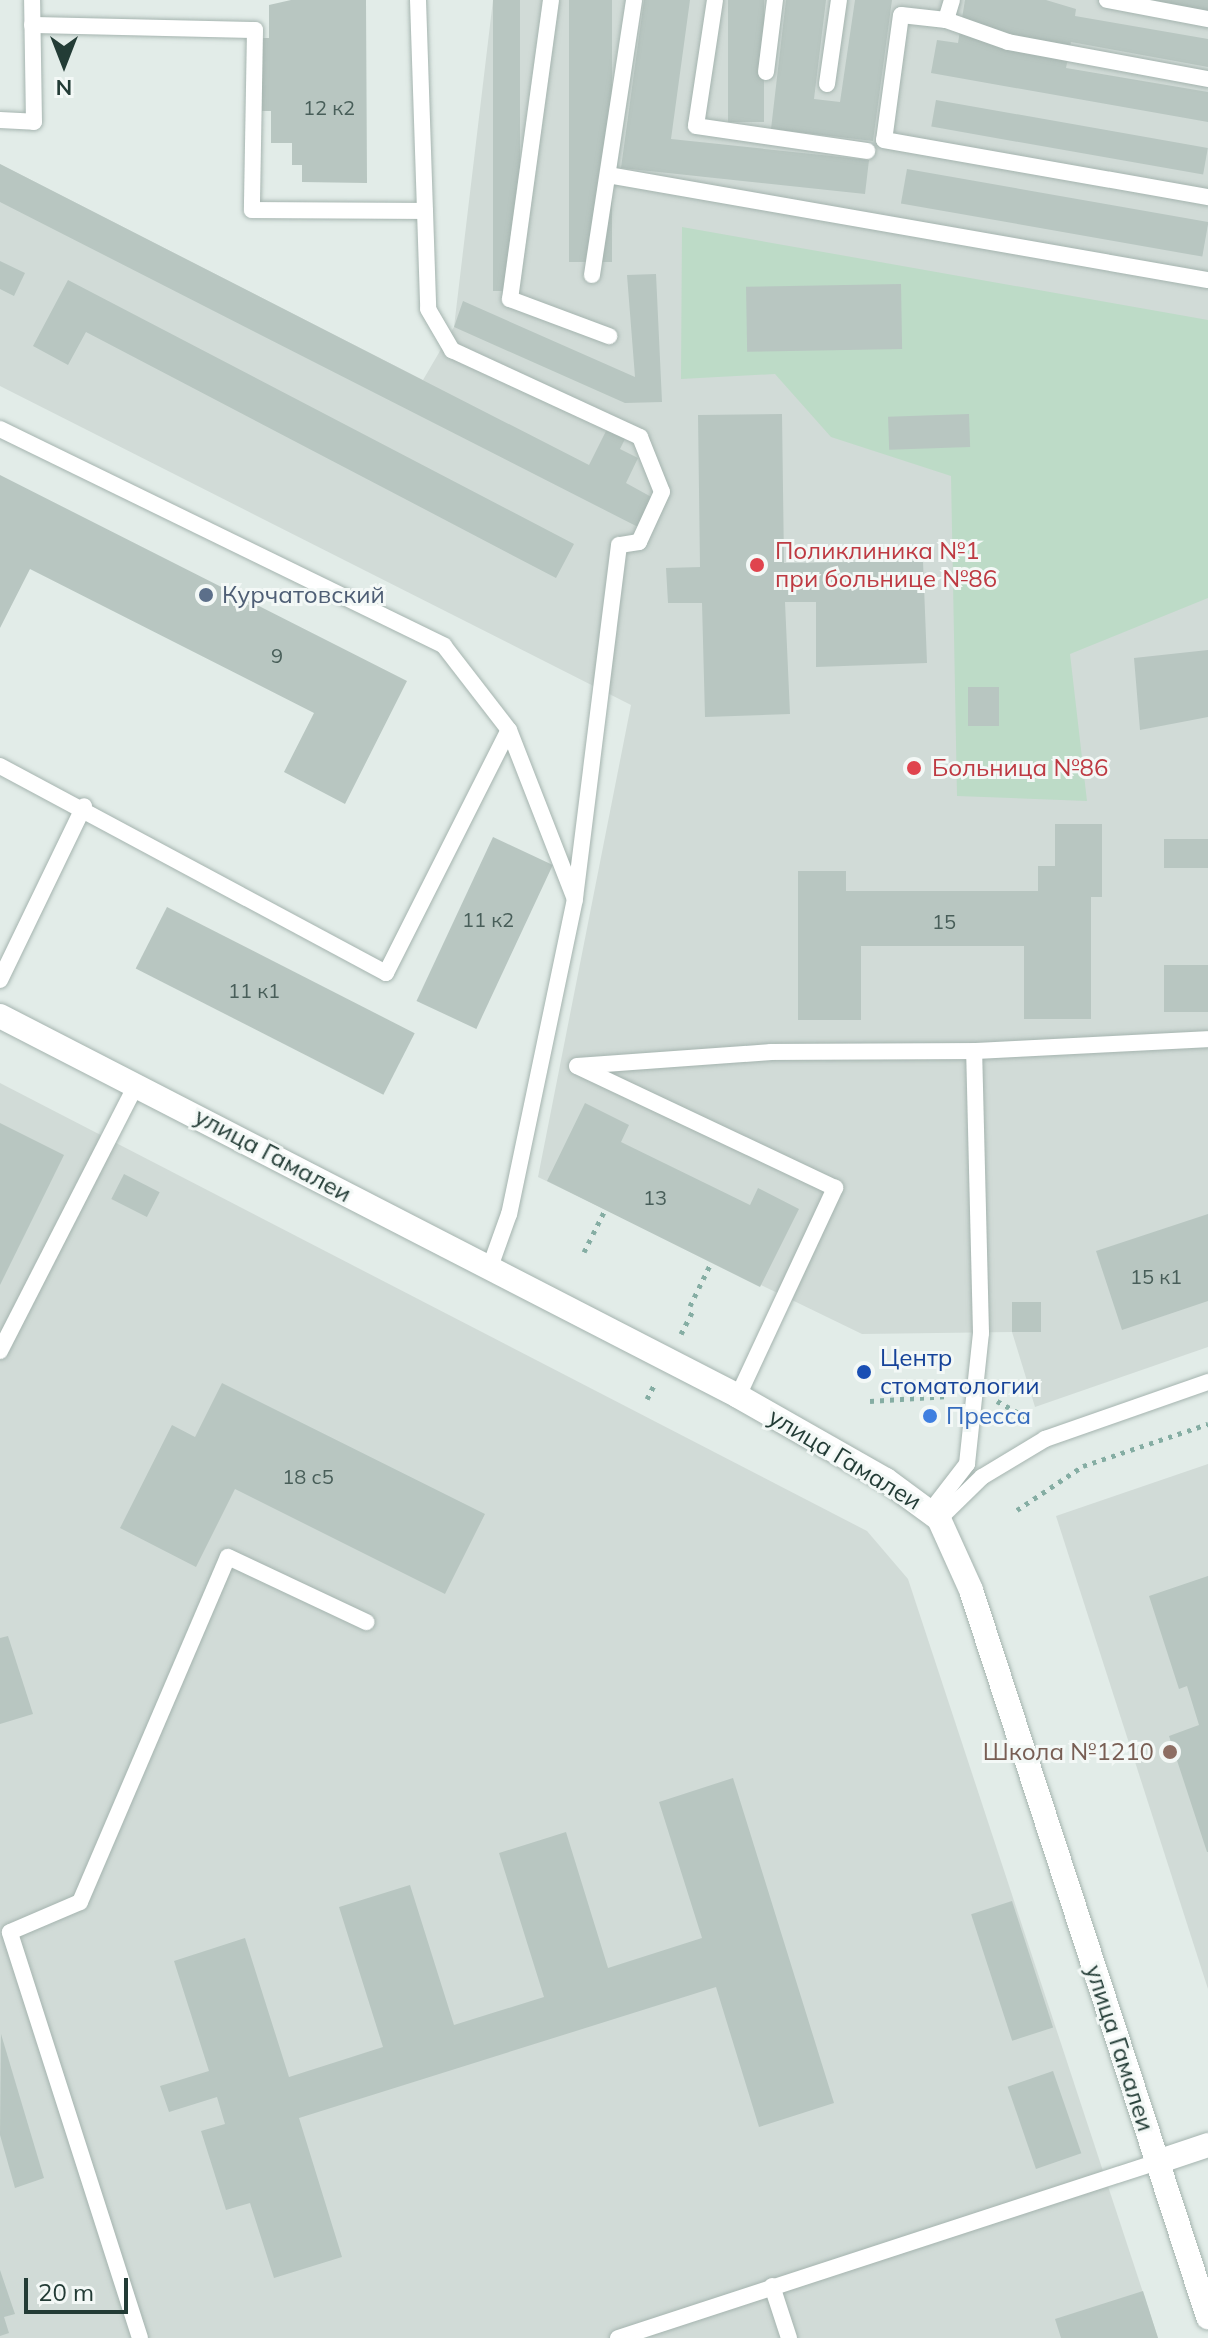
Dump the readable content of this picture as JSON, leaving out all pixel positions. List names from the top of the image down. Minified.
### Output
{"streets":{"street":["улица Гамалеи"]},"places":["Поликлиника №1 при больнице №86","Курчатовский","Больница №86","Центр стоматологии","Пресса","Школа №1210"],"house_numbers":["12 к2","9","11 к2","15","11 к1","13","15 к1","18 с5"],"scale_bar":"20 m","north":"bottom"}
